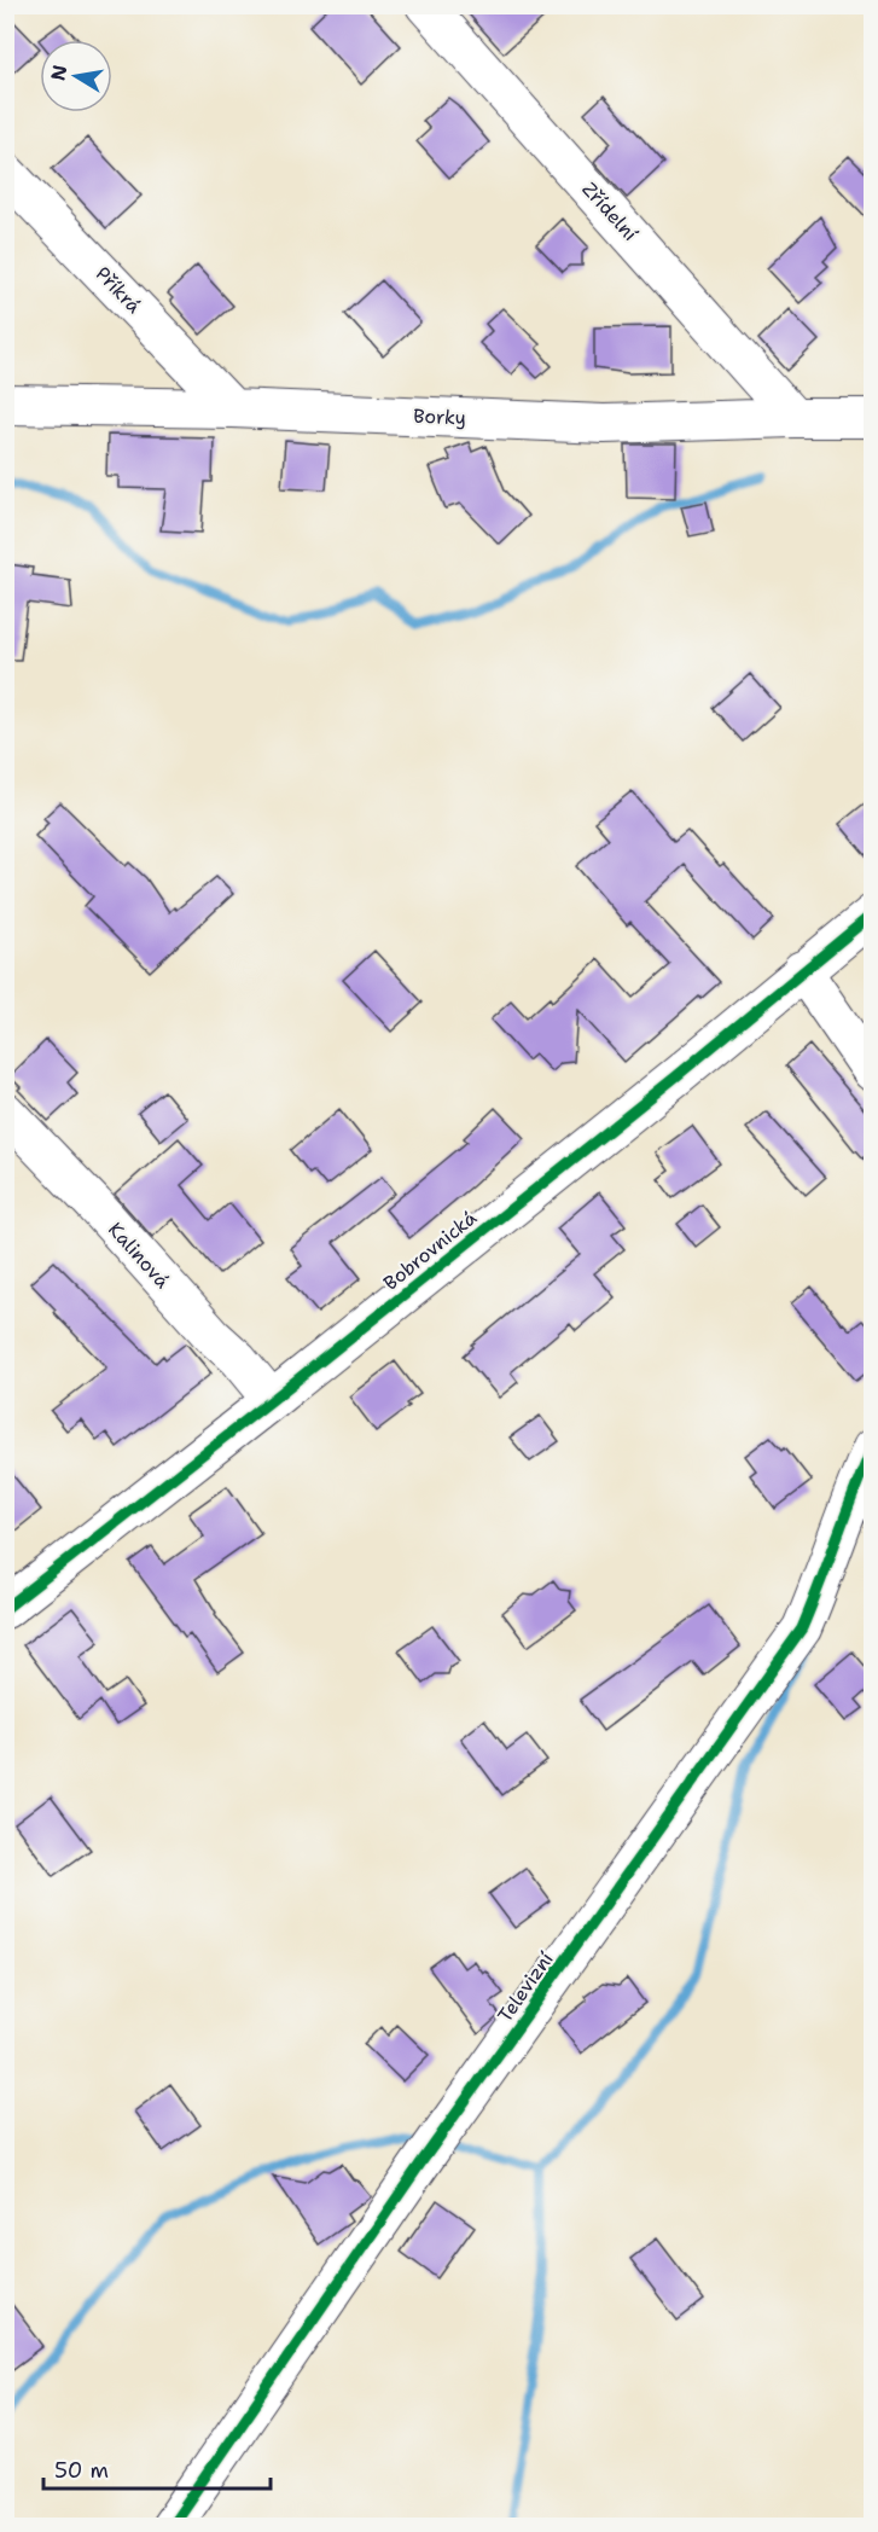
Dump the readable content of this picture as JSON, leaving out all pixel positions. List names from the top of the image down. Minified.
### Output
{"streets":{"street":["Zřídelní","Příkrá","Borky","Bobrovnická","Kalinová","Televizní"]},"crossings":[["Zřídelní","Borky"],["Příkrá","Borky"],["Bobrovnická","Kalinová"]],"scale_bar":"50 m","north":"left"}
